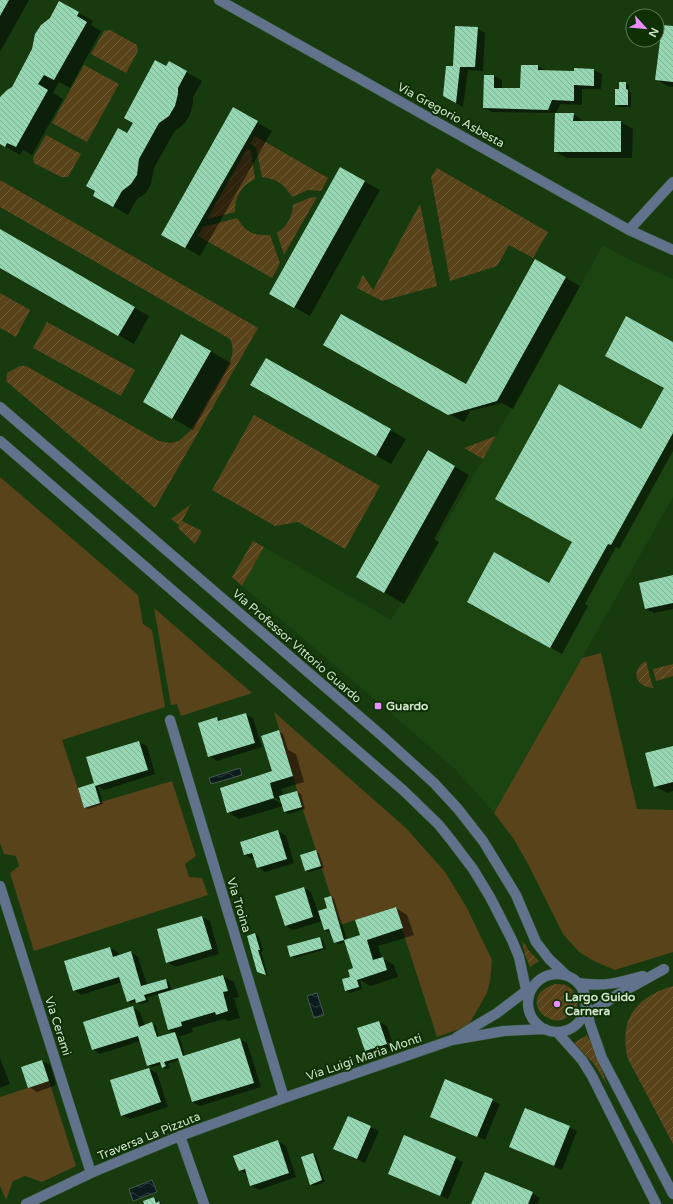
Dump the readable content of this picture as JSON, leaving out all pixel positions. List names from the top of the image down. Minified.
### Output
{"streets":{"street":["Via Gregorio Asbesta","Via Professor Vittorio Guardo","Via Troina","Via Cerami","Via Luigi Maria Monti","Traversa La Pizzuta"]},"crossings":[["Via Troina","Via Luigi Maria Monti"],["Via Troina","Traversa La Pizzuta"],["Via Cerami","Traversa La Pizzuta"],["Via Luigi Maria Monti","Traversa La Pizzuta"]],"places":{"transit":["Guardo"],"other":["Largo Guido Carnera"]},"north":"bottom right"}
